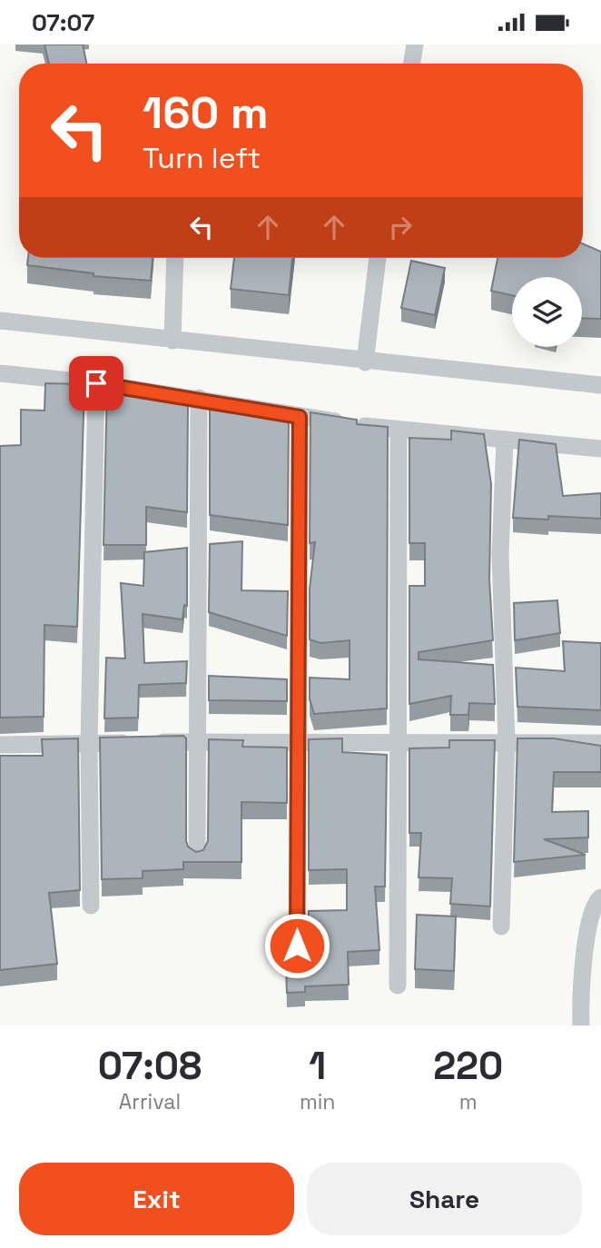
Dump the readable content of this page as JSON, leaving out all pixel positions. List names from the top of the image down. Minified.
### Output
{"page":{"status":"07:07","turn":["160 m","Turn left"],"eta":["07:08","Arrival","1","min","220","m"],"buttons":["Exit","Share"]}}
